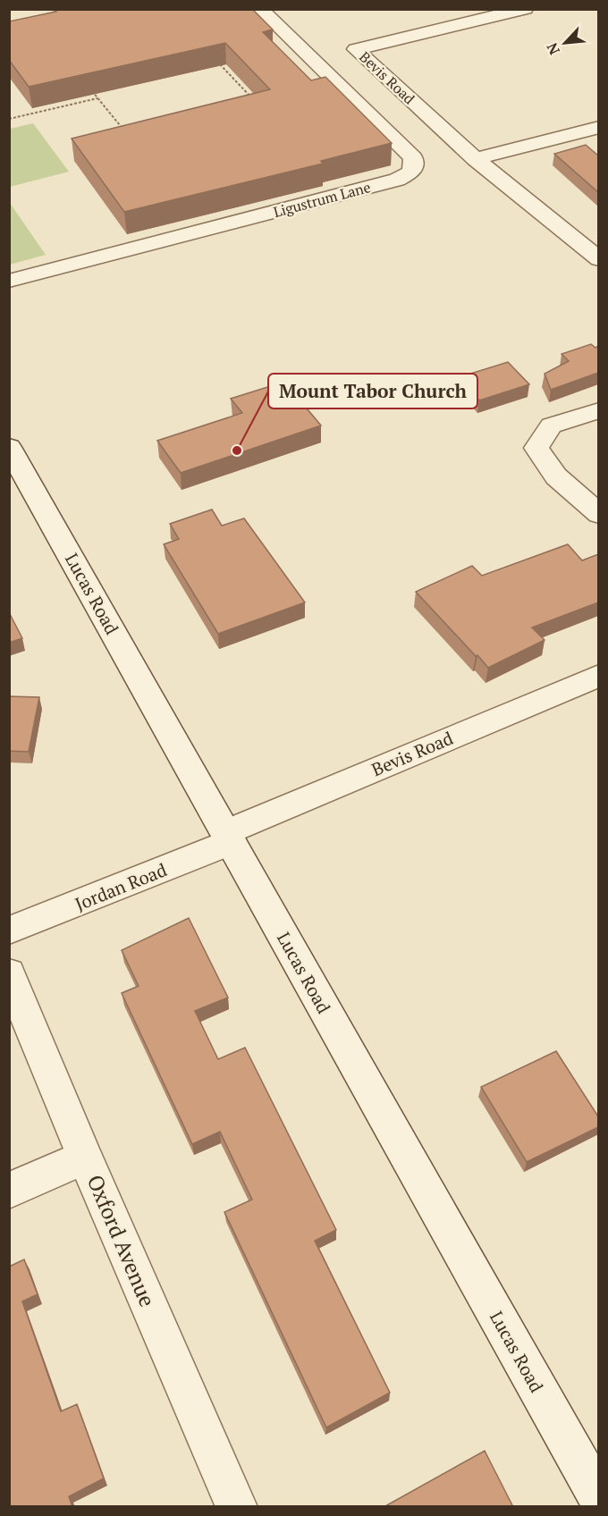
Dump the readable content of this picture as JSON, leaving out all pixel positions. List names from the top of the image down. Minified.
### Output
{"streets":{"street":["Bevis Road","Ligustrum Lane","Lucas Road","Jordan Road","Oxford Avenue"]},"crossings":[["Bevis Road","Lucas Road"],["Bevis Road","Jordan Road"],["Lucas Road","Jordan Road"]],"places":["Mount Tabor Church"],"north":"bottom left"}
